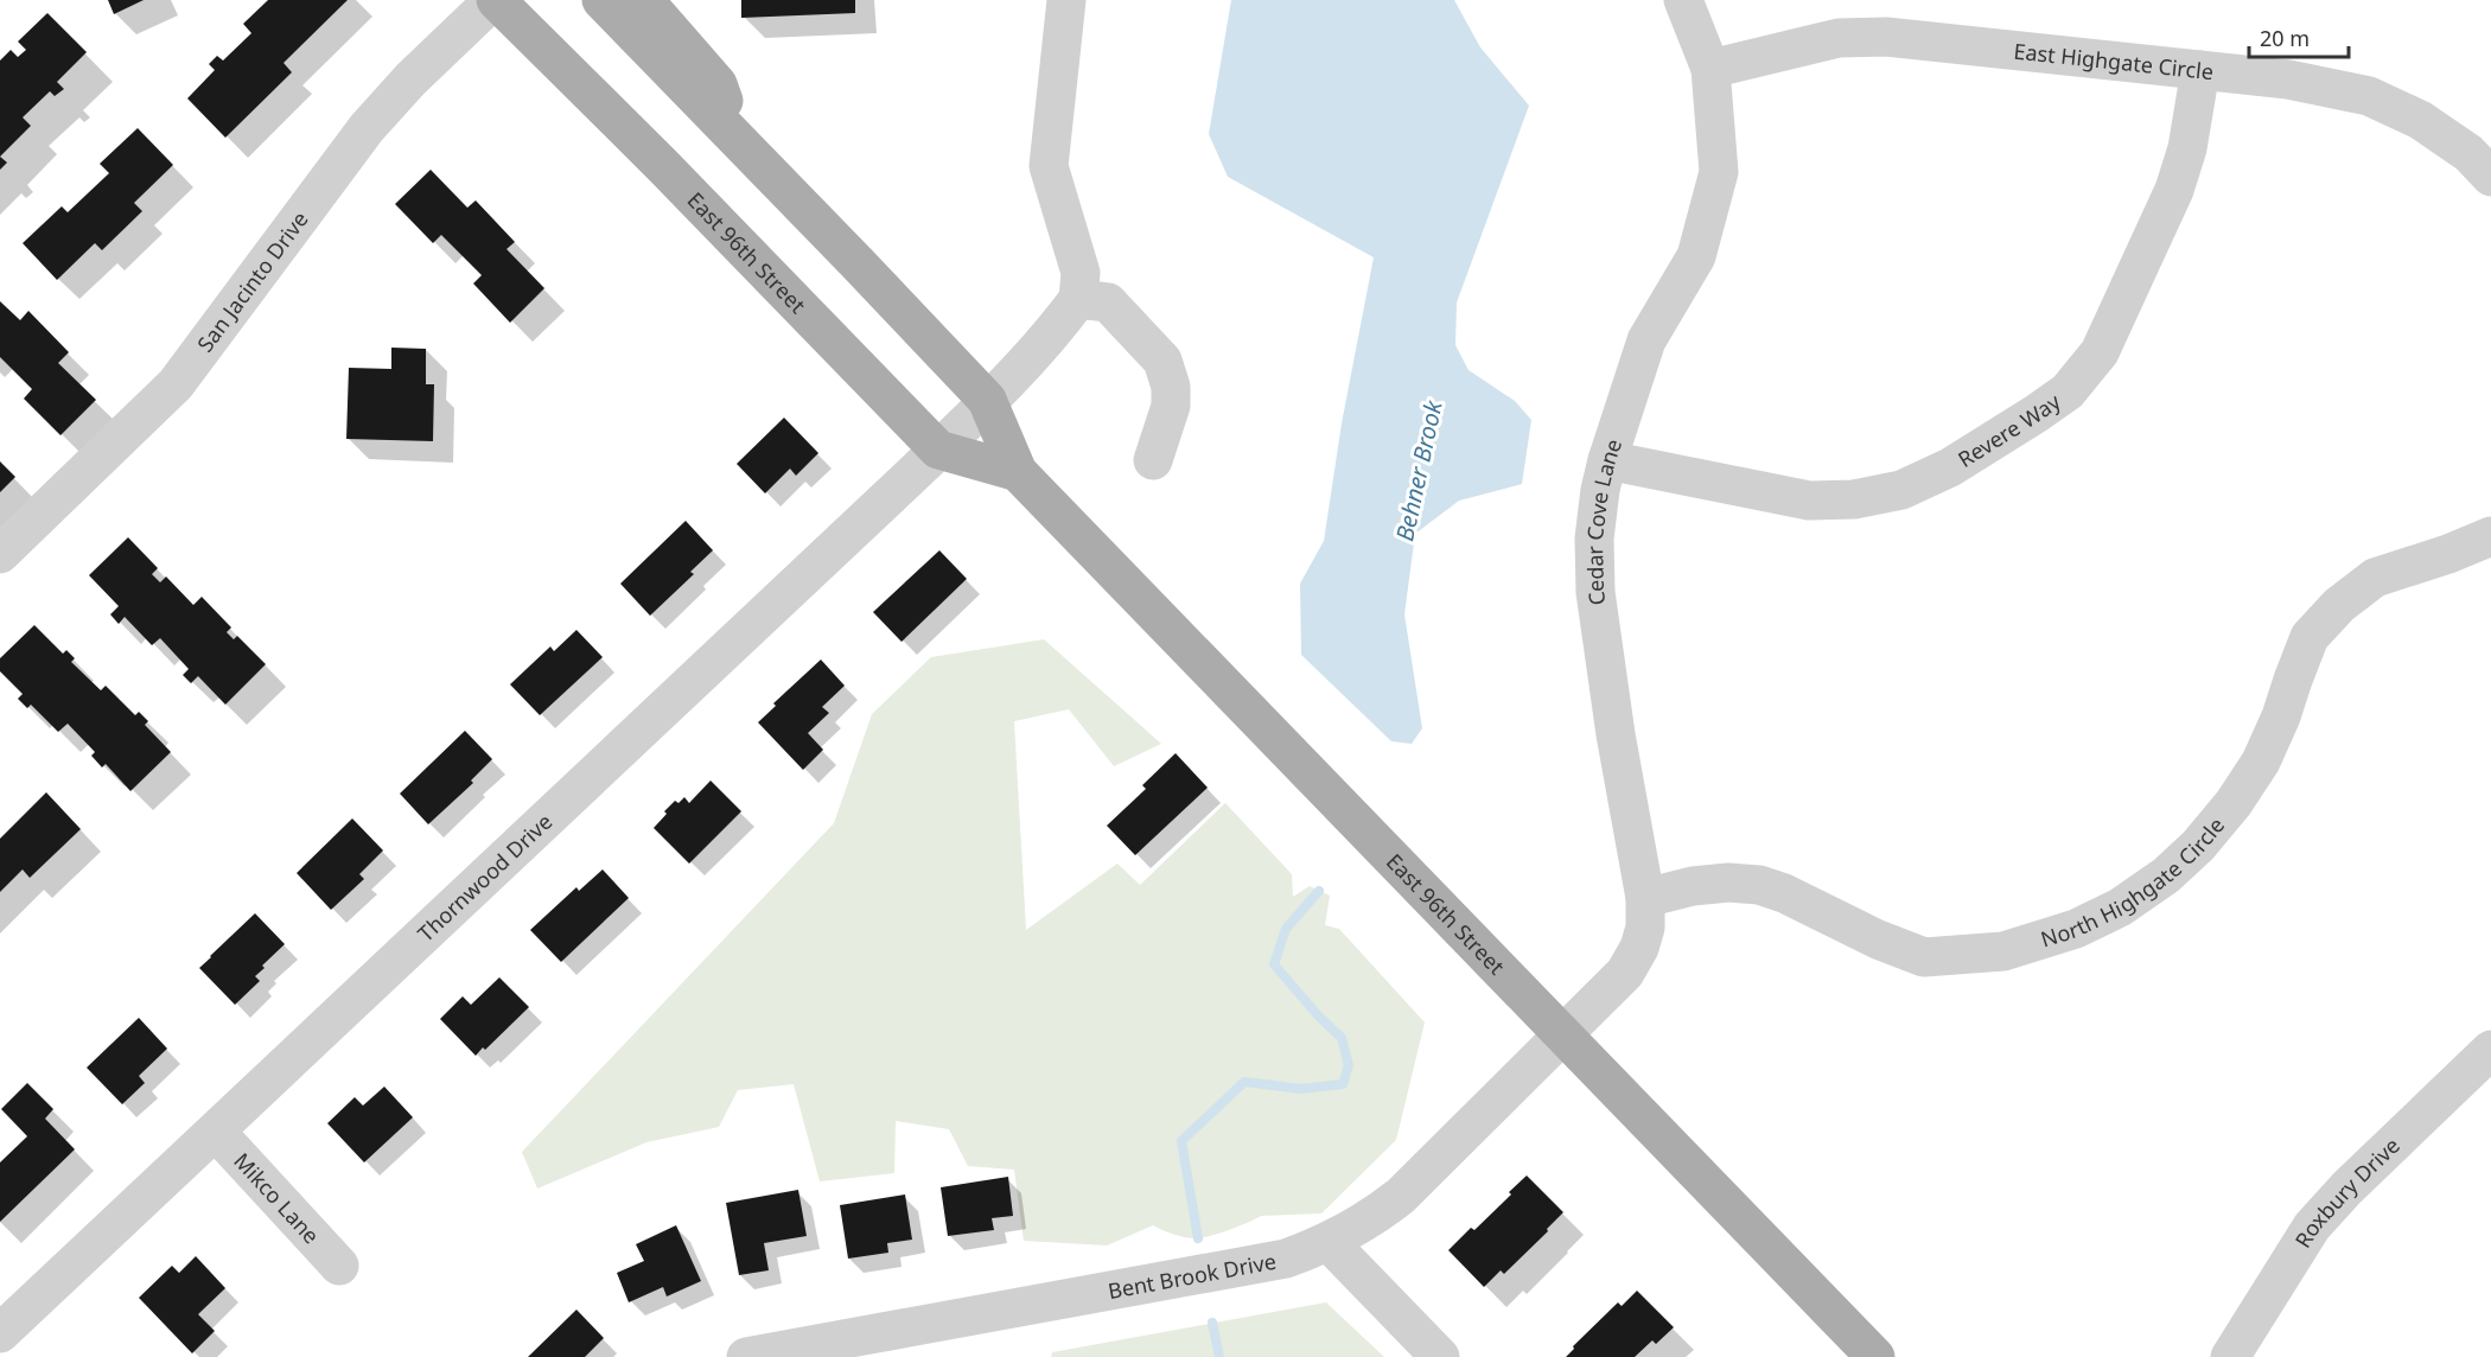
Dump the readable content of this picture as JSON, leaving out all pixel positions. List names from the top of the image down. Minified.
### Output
{"streets":{"main road":["East 96th Street"],"street":["East Highgate Circle","San Jacinto Drive","Revere Way","Cedar Cove Lane","North Highgate Circle","Thornwood Drive","Roxbury Drive","Mikco Lane","Bent Brook Drive"]},"crossings":[["East Highgate Circle","Revere Way"],["East Highgate Circle","Cedar Cove Lane"],["East 96th Street","San Jacinto Drive"],["East 96th Street","Cedar Cove Lane"],["East 96th Street","Thornwood Drive"],["East 96th Street","Bent Brook Drive"],["Revere Way","Cedar Cove Lane"],["Cedar Cove Lane","North Highgate Circle"],["Cedar Cove Lane","Bent Brook Drive"],["Thornwood Drive","Mikco Lane"]],"water":["Behner Brook"],"scale_bar":"20 m"}
